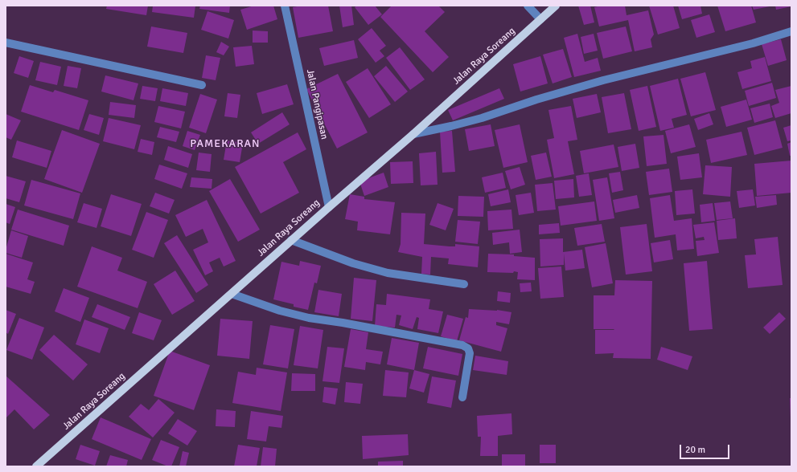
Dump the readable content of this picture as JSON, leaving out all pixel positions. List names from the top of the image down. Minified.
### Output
{"streets":{"main road":["Jalan Raya Soreang"],"street":["Jalan Pangipasan"]},"crossings":[["Jalan Raya Soreang","Jalan Pangipasan"]],"districts":["PAMEKARAN"],"scale_bar":"20 m"}
